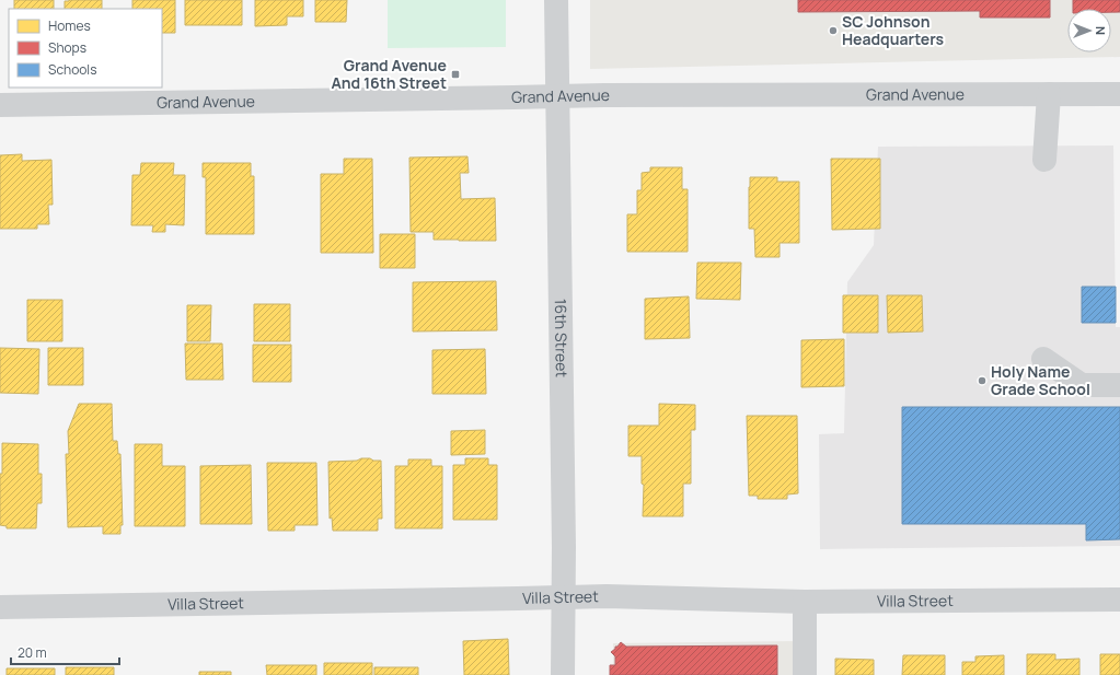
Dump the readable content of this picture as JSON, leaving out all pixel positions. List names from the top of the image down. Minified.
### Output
{"streets":{"street":["Grand Avenue","16th Street","Villa Street"]},"crossings":[["Grand Avenue","16th Street"],["16th Street","Villa Street"]],"places":{"other":["SC Johnson Headquarters","Holy Name Grade School"],"transit":["Grand Avenue And 16th Street"]},"legend":["Homes","Shops","Schools"],"scale_bar":"20 m","north":"right"}
